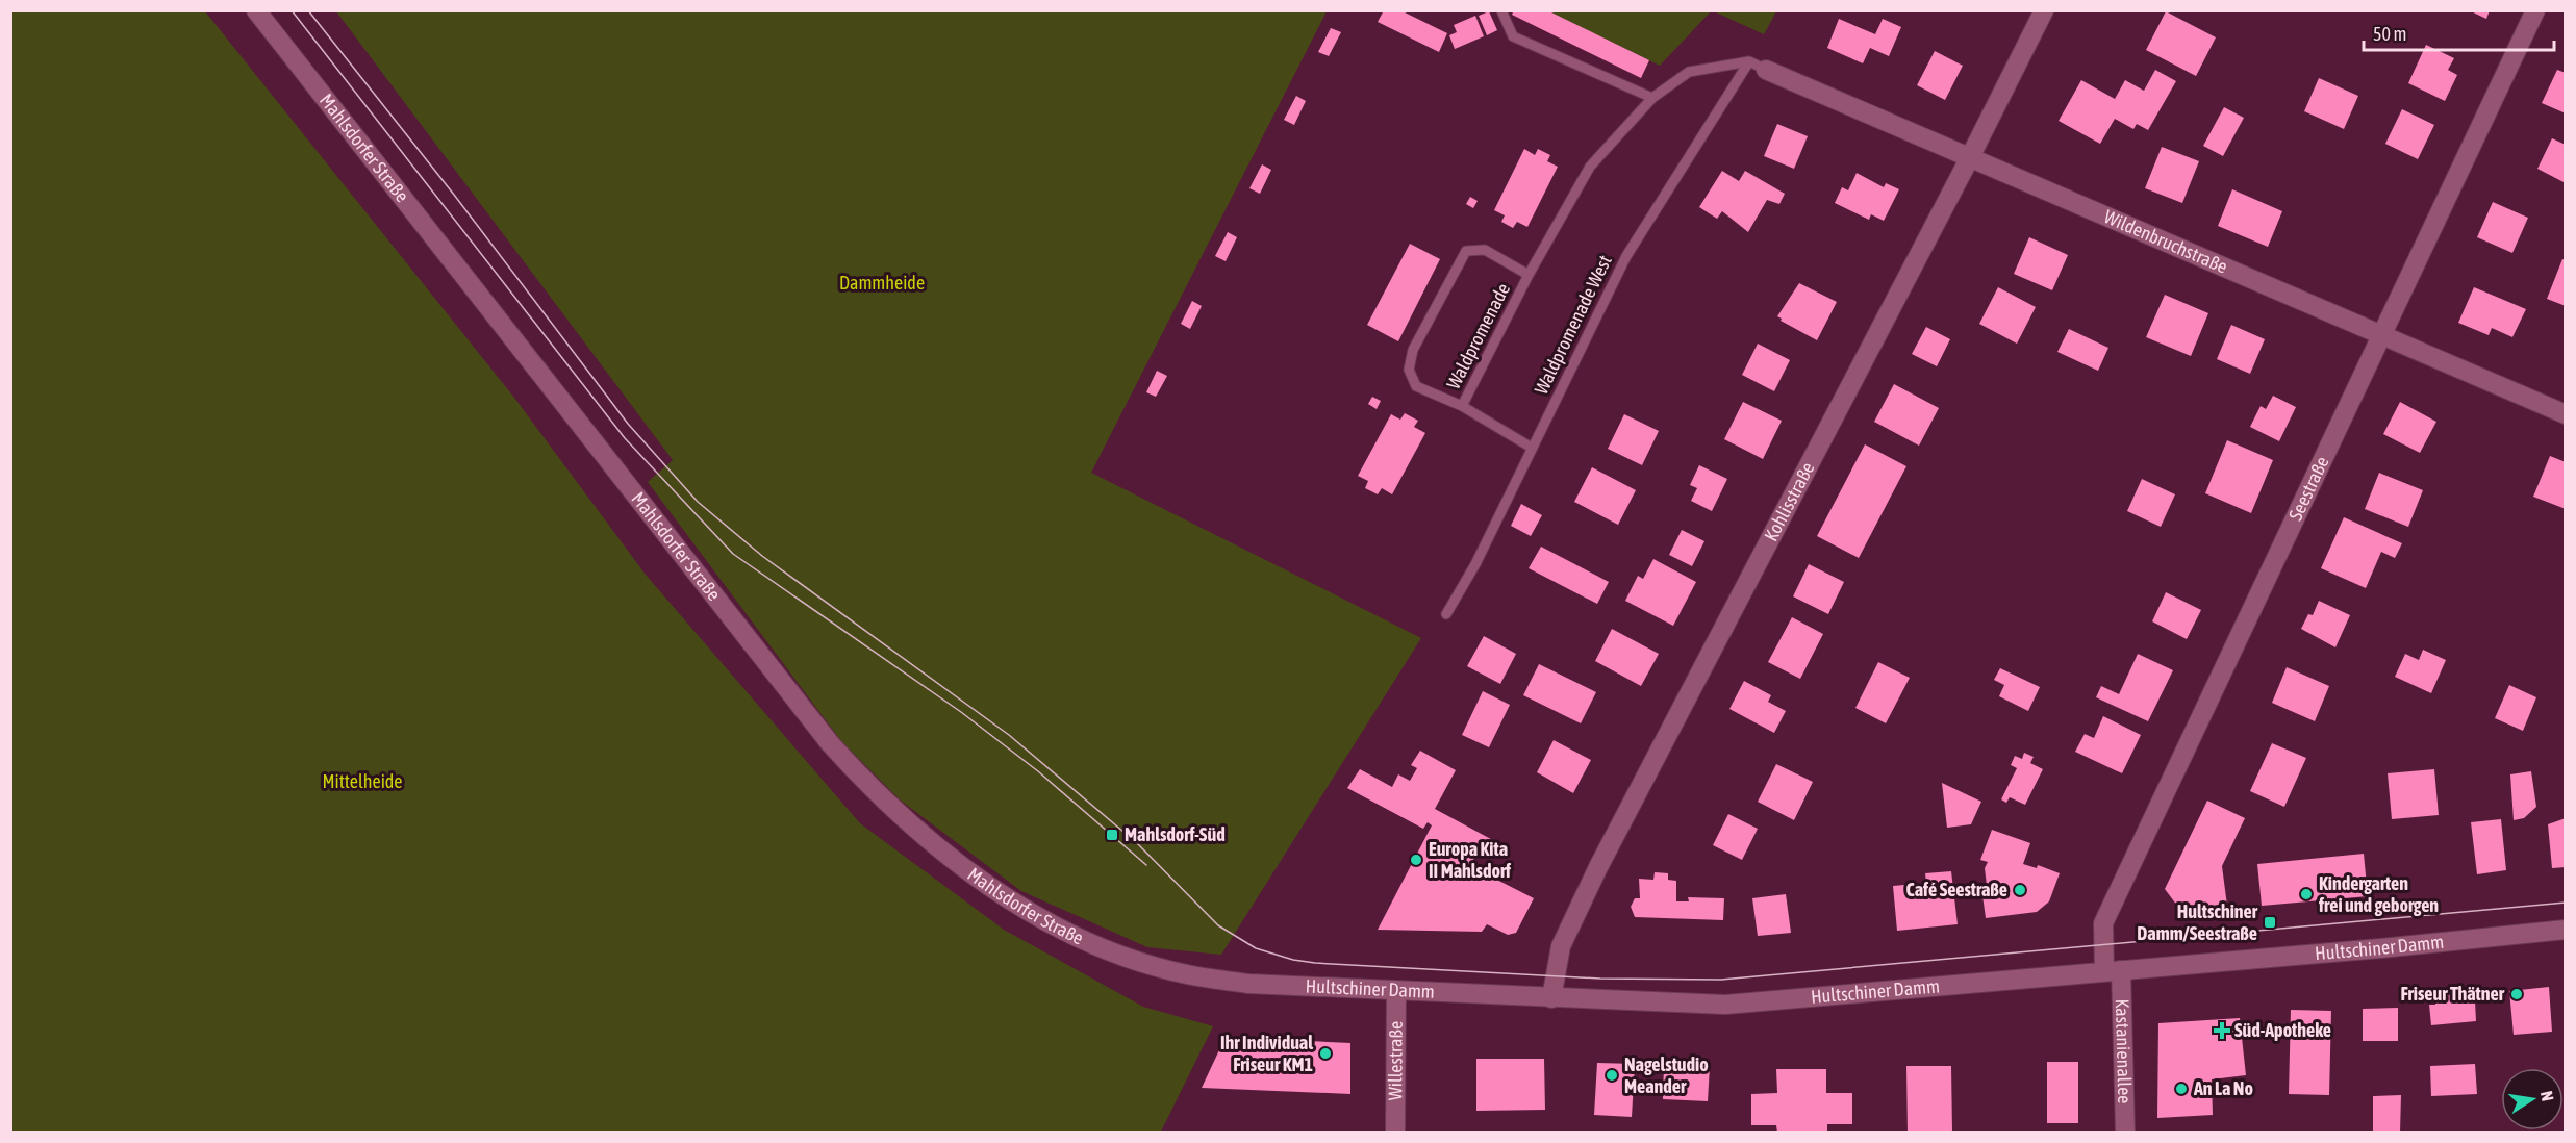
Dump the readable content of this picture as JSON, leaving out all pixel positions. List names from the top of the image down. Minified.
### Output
{"streets":{"street":["Mahlsdorfer Straße","Wildenbruchstraße","Seestraße","Kohlisstraße","Hultschiner Damm","Kastanienallee","Willestraße"],"lane":["Waldpromenade West","Waldpromenade"]},"crossings":[["Mahlsdorfer Straße","Hultschiner Damm"],["Wildenbruchstraße","Waldpromenade West"],["Wildenbruchstraße","Waldpromenade"],["Wildenbruchstraße","Seestraße"],["Wildenbruchstraße","Kohlisstraße"],["Waldpromenade West","Waldpromenade"],["Seestraße","Hultschiner Damm"],["Seestraße","Kastanienallee"],["Kohlisstraße","Hultschiner Damm"],["Hultschiner Damm","Kastanienallee"],["Hultschiner Damm","Willestraße"]],"parks":["Dammheide","Mittelheide"],"places":{"transit":["Mahlsdorf-Süd","Hultschiner Damm/Seestraße"],"other":["Europa Kita II Mahlsdorf","Café Seestraße","Kindergarten frei und geborgen","Friseur Thätner","Ihr Individual Friseur KM1","Nagelstudio Meander","An La No"],"health":["Süd-Apotheke"]},"scale_bar":"50 m","north":"right"}
